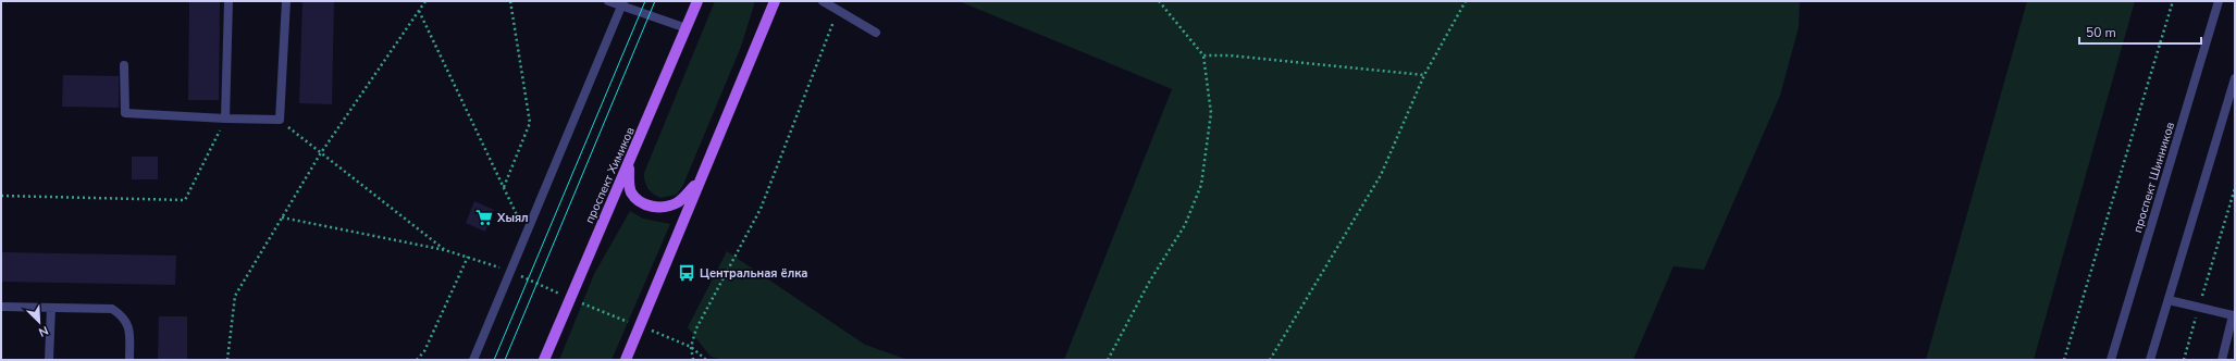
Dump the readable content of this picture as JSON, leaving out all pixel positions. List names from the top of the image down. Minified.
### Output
{"streets":{"main road":["проспект Химиков"],"street":["проспект Шинников"]},"places":{"supermarket":["Хыял"],"bus stop":["Центральная ёлка"]},"scale_bar":"50 m","north":"bottom right"}
